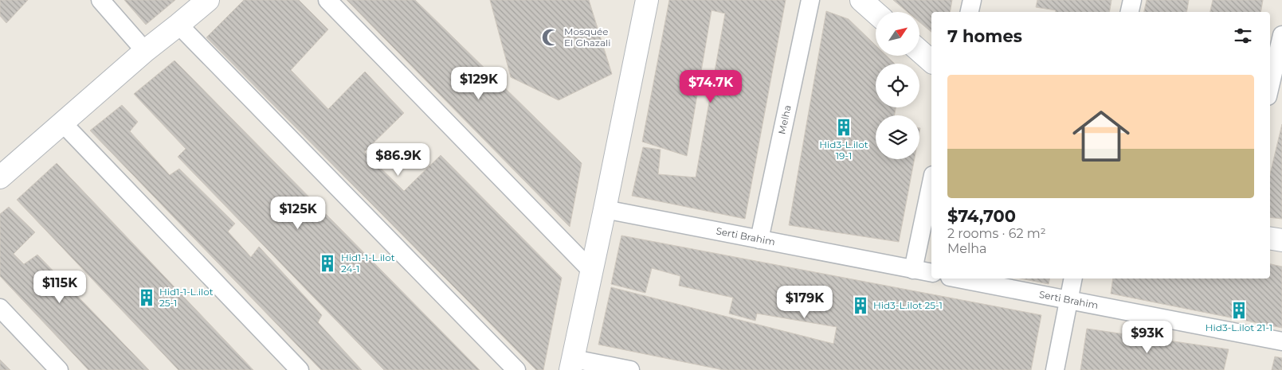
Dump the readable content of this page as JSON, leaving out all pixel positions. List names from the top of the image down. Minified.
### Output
{"streets":{"street":["Melha","Serti Brahim"]},"crossings":[["Melha","Serti Brahim"]],"places":{"mosque":["Mosquée El Ghazali"],"building":["Hid3-L.ilot 19-1","Hid1-1-L.ilot 24-1","Hid1-1-L.ilot 25-1","Hid3-L.ilot 25-1","Hid3-L.ilot 21-1"]},"north":"top right","page":{"heading":"7 homes","list":[{"name":"$74,700","note":"2 rooms · 62 m² · Melha"}],"price":["$129K","$74.7K","$86.9K","$125K","$115K","$179K","$93K"]}}
